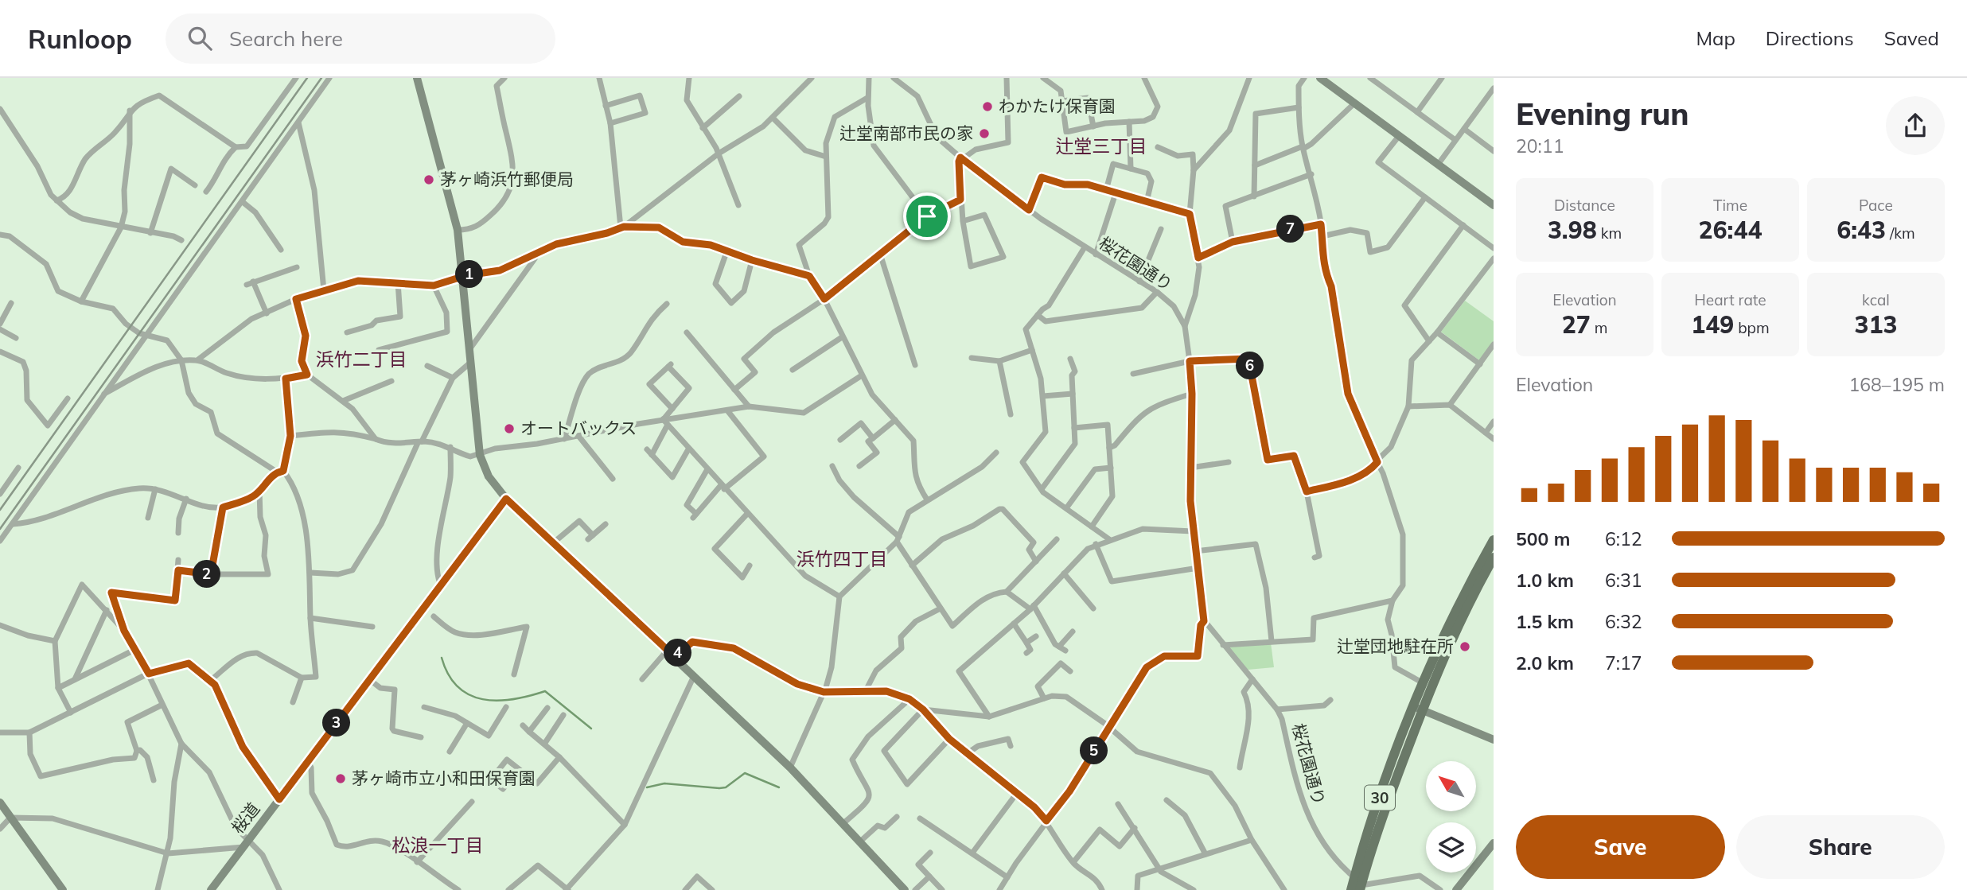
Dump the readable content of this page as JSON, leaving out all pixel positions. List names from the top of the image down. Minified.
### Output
{"streets":{"main road":["30"],"street":["桜花園通り","桜道"]},"crossings":[["桜花園通り","30"]],"districts":["辻堂三丁目","浜竹二丁目","浜竹四丁目","松浪一丁目"],"places":["わかたけ保育園","辻堂南部市民の家","茅ヶ崎浜竹郵便局","オートバックス","辻堂団地駐在所","茅ヶ崎市立小和田保育園"],"north":"top left","page":{"header":"Runloop","search":"Search here","nav":["Map","Directions","Saved"],"heading":["Evening run","20:11"],"stats":[["Distance","3.98 km"],["Time","26:44"],["Pace","6:43 /km"],["Elevation","27 m"],["Heart rate","149 bpm"],["kcal","313"]],"pins":["7","1","6","2","4","3","5"],"chart":["Elevation","168–195 m"],"list":[{"name":"500 m","note":"6:12"},{"name":"1.0 km","note":"6:31"},{"name":"1.5 km","note":"6:32"},{"name":"2.0 km","note":"7:17"}],"buttons":["Save","Share"]}}
